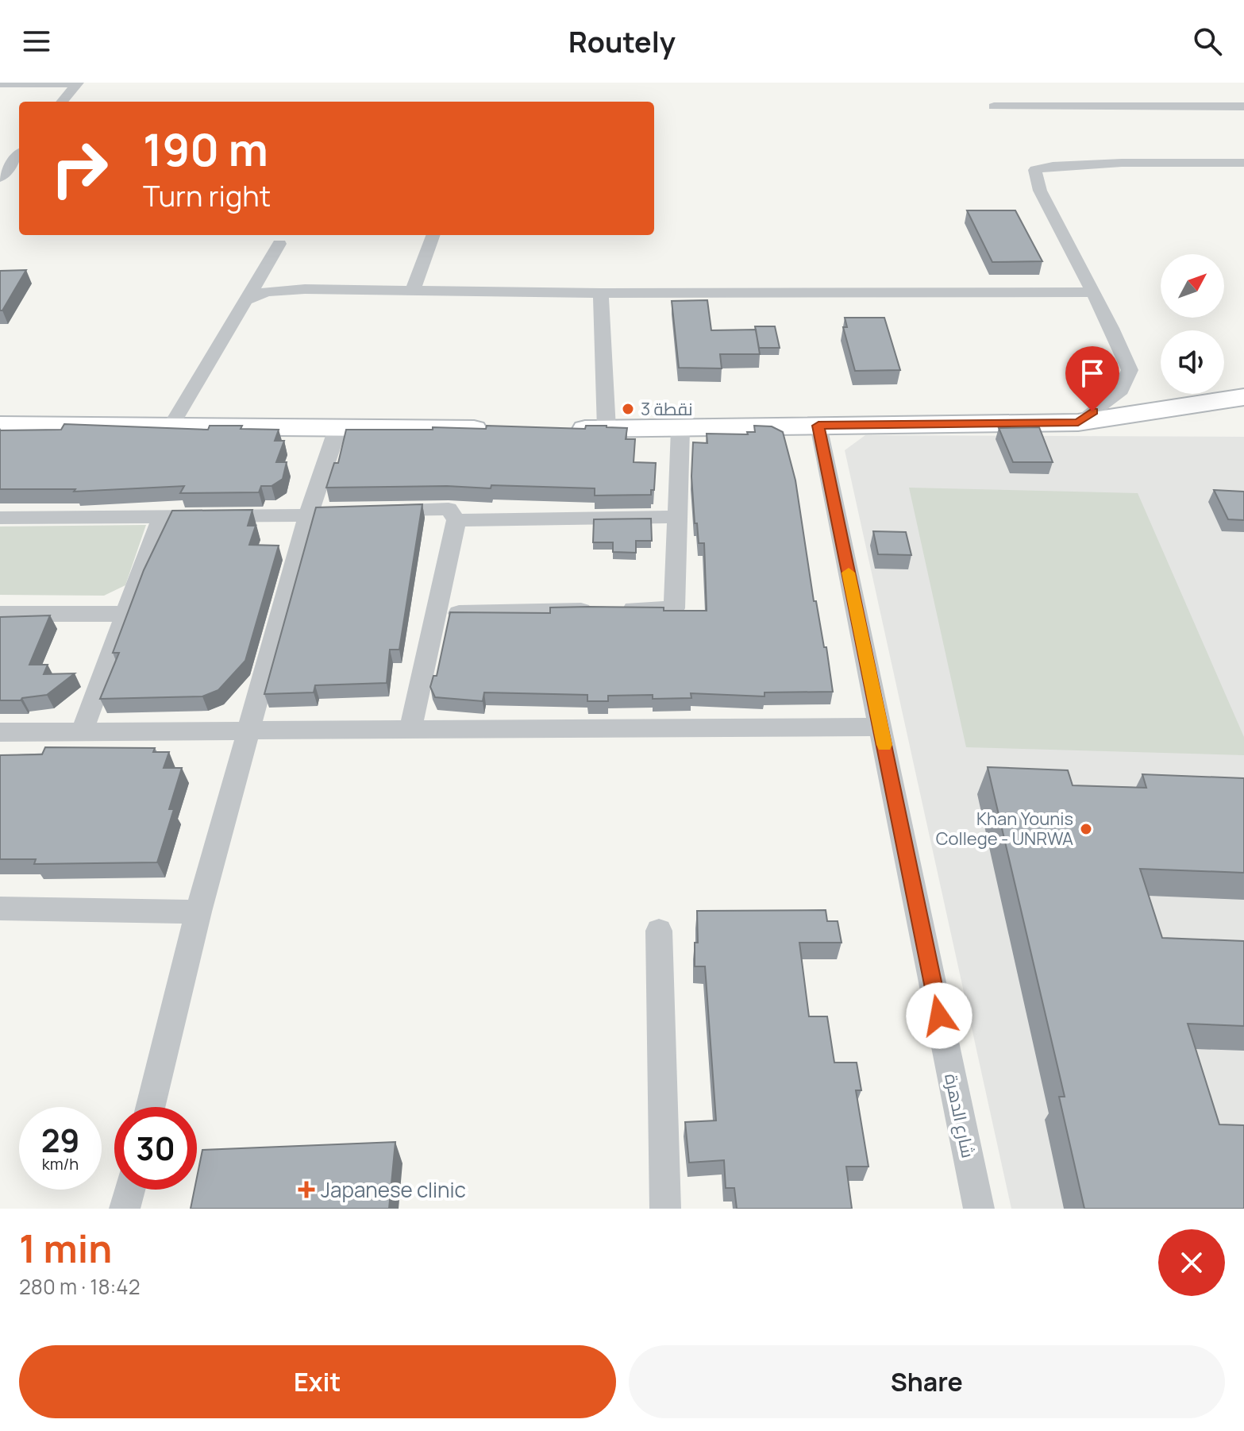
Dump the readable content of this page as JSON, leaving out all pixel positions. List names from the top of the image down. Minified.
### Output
{"streets":{"street":["شارع الدهرة"]},"places":{"other":["نقطة 3","Khan Younis College - UNRWA"],"health":["Japanese clinic"]},"north":"top right","page":{"header":"Routely","turn":["190 m","Turn right"],"speed":"29 km/h","limit":"30","heading":["1 min","280 m · 18:42"],"buttons":["Exit","Share"]}}
